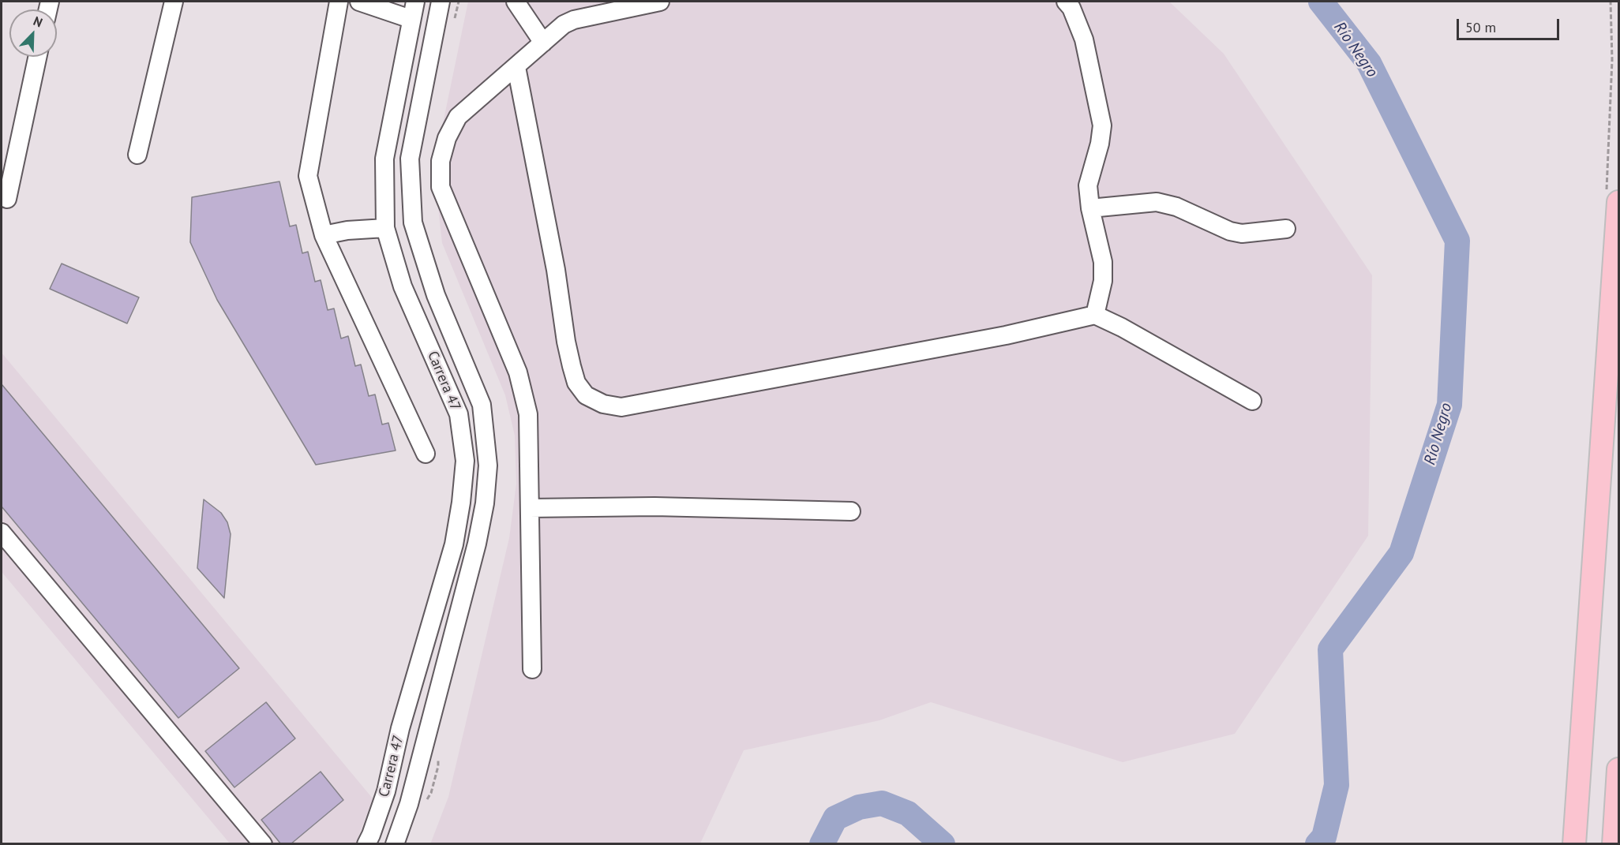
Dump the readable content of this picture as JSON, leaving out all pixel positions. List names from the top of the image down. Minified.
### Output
{"streets":{"street":["Carrera 47"]},"water":["Río Negro"],"scale_bar":"50 m","north":"top right"}
